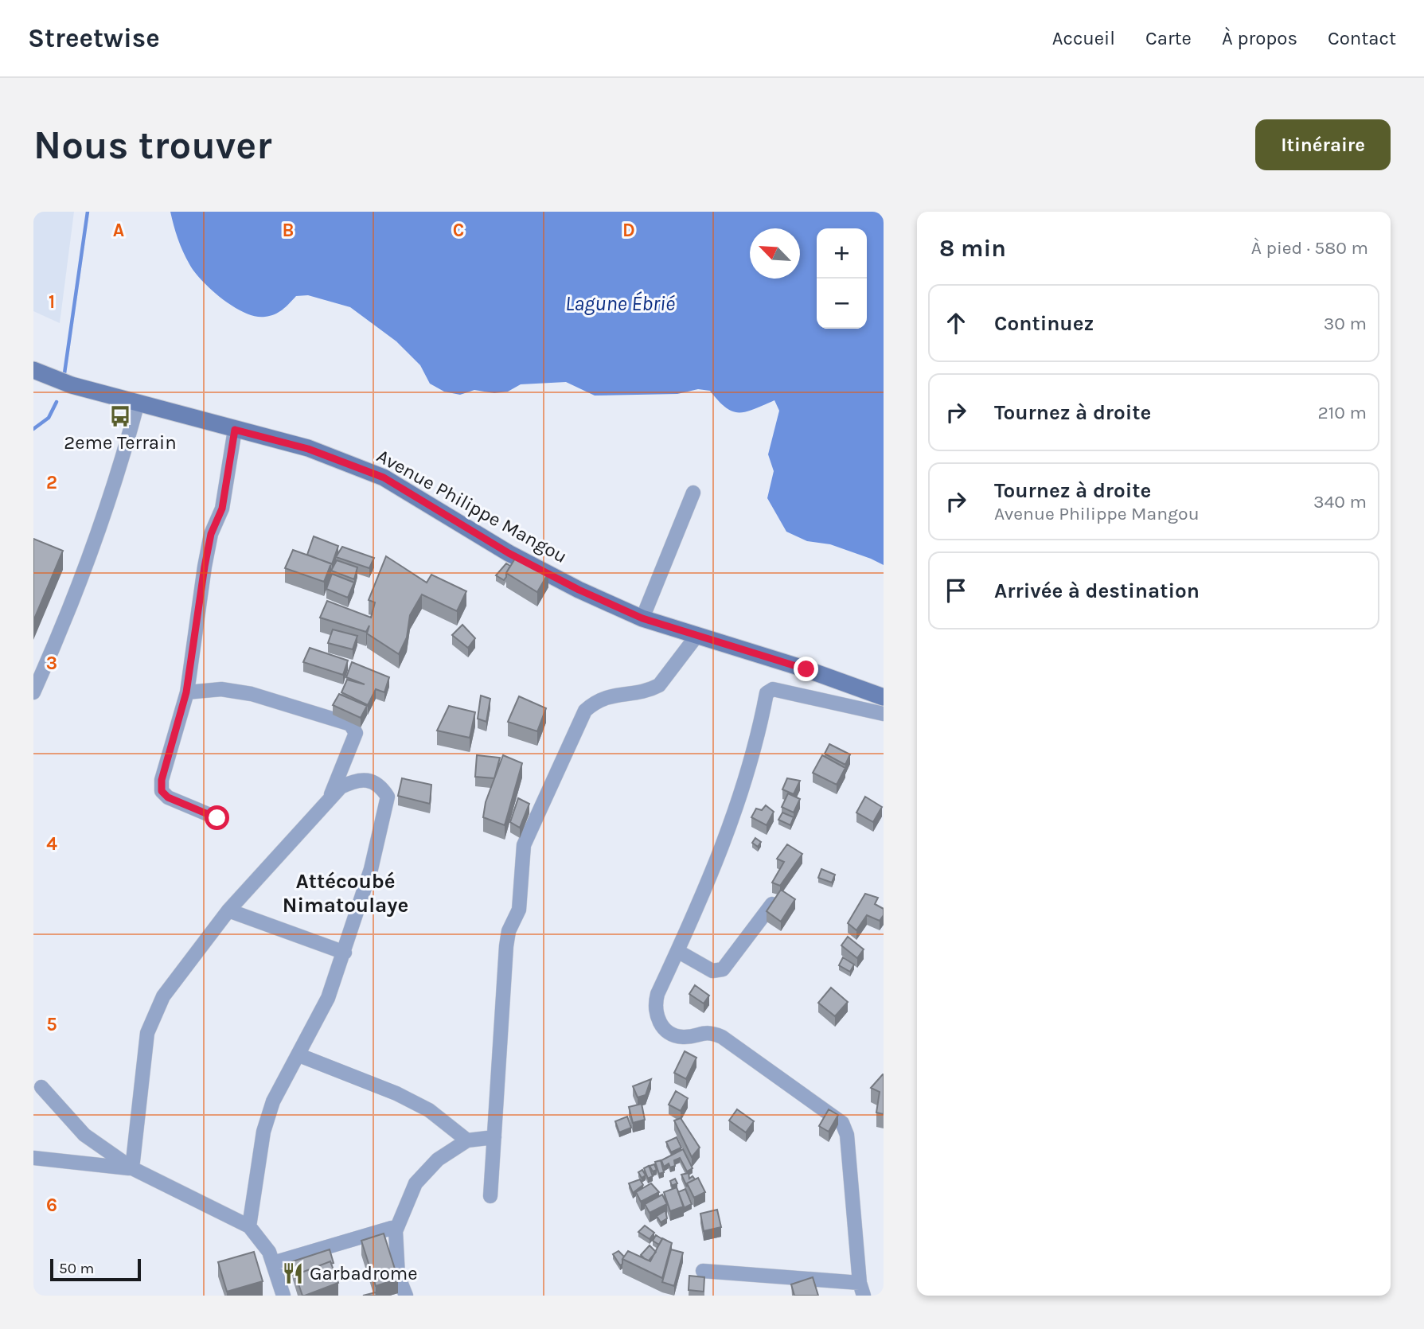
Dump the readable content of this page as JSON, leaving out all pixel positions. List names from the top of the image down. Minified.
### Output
{"streets":{"street":["Avenue Philippe Mangou"]},"districts":["Attécoubé Nimatoulaye"],"water":["Lagune Ébrié"],"places":{"bus stop":["2eme Terrain"],"restaurant":["Garbadrome"]},"scale_bar":"50 m","north":"top left","page":{"header":"Streetwise","nav":["Accueil","Carte","À propos","Contact"],"buttons":"Itinéraire","title":"Nous trouver","heading":["8 min","À pied · 580 m"],"map_buttons":["+","−"],"list":[["Continuez","30 m"],["Tournez à droite","210 m"],["Tournez à droite","Avenue Philippe Mangou","340 m"],"Arrivée à destination"],"scale":"50 m"},"grid":{"columns":["A","B","C","D"],"rows":["1","2","3","4","5","6"]}}
